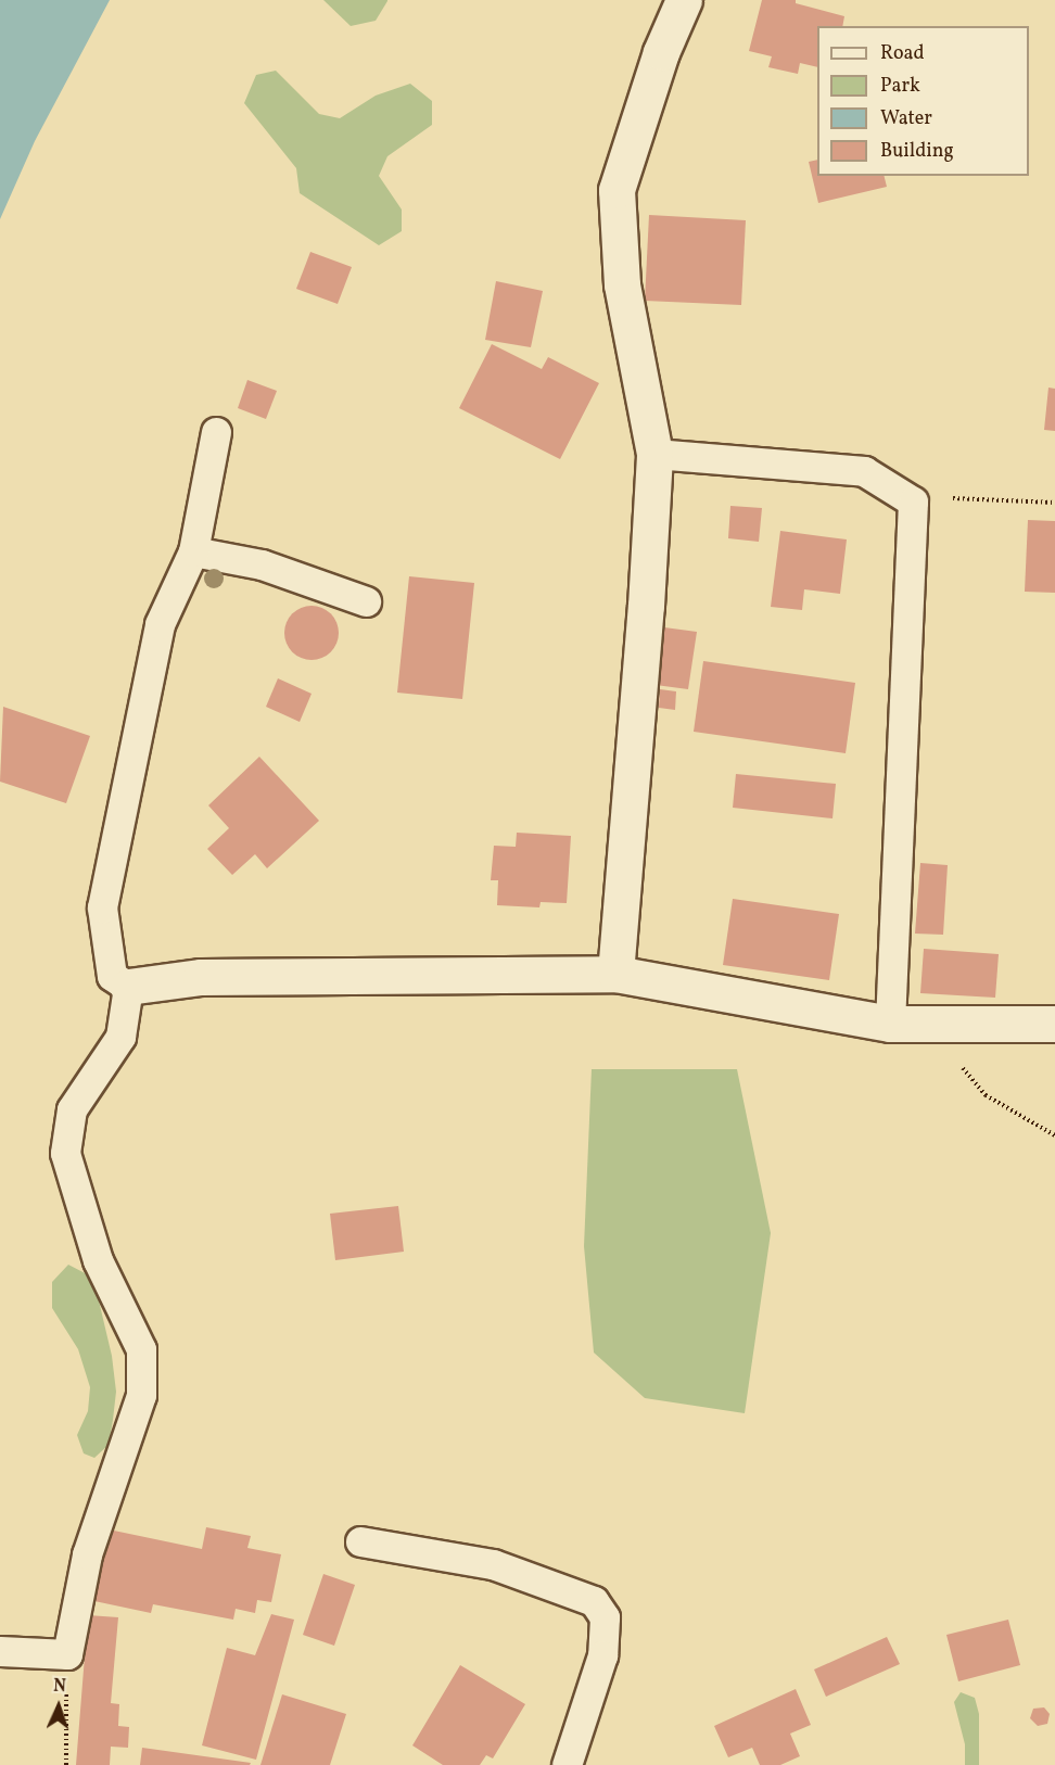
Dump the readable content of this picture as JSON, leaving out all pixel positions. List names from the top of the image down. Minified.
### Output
{"legend":["Road","Park","Water","Building"],"north":"top"}
